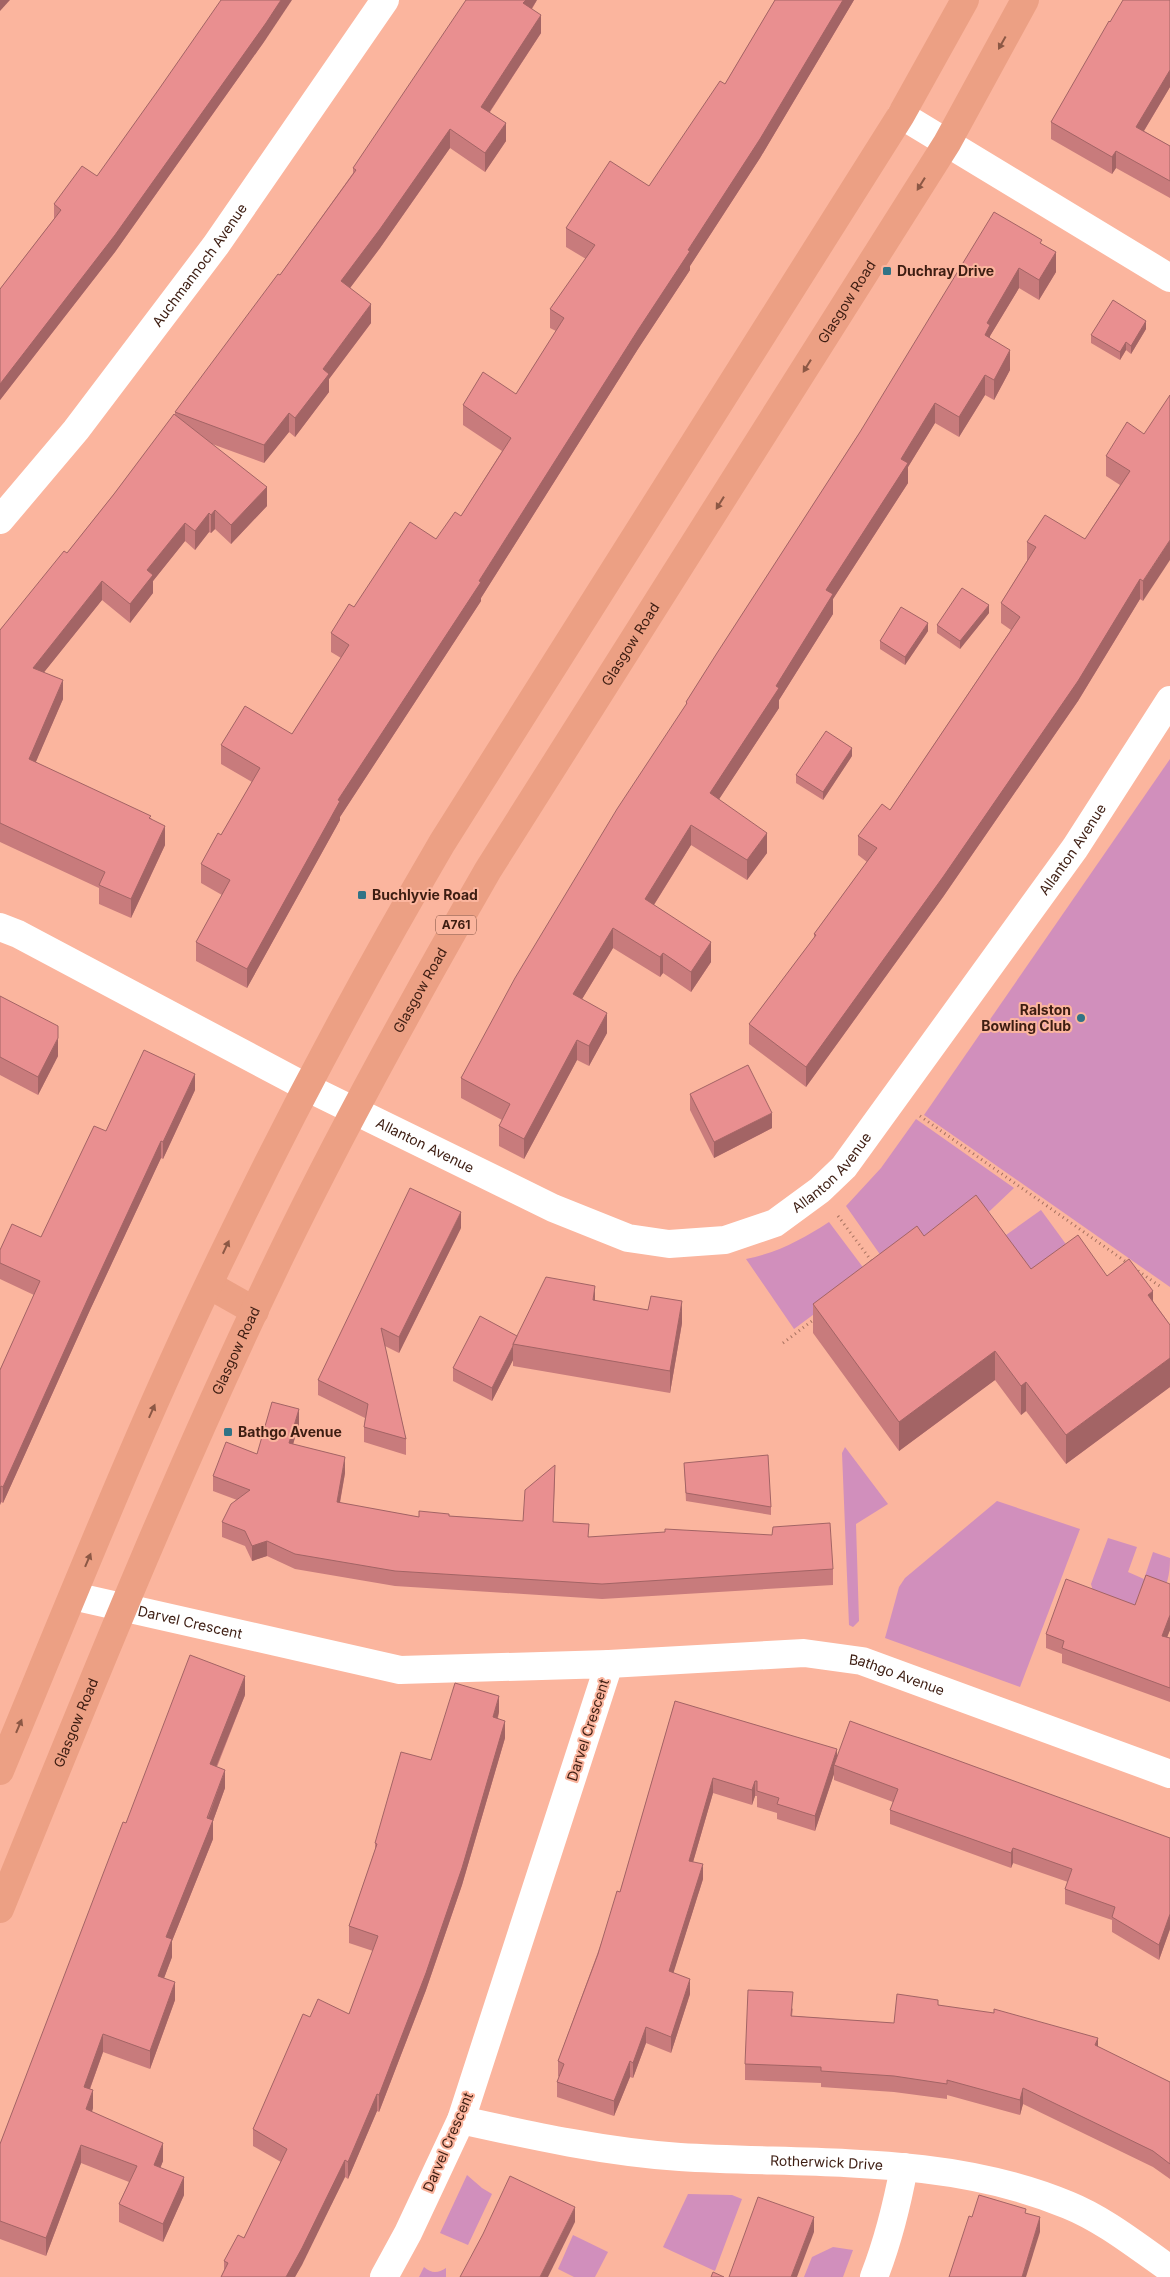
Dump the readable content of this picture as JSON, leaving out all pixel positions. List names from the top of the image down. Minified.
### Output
{"streets":{"main road":["Glasgow Road","A761"],"street":["Auchmannoch Avenue","Allanton Avenue","Darvel Crescent","Bathgo Avenue","Rotherwick Drive"]},"crossings":[["Glasgow Road","Allanton Avenue"],["Glasgow Road","Darvel Crescent"],["Darvel Crescent","Bathgo Avenue"],["Darvel Crescent","Rotherwick Drive"]],"places":{"transit":["Duchray Drive","Buchlyvie Road","Bathgo Avenue"],"other":["Ralston Bowling Club"]}}
